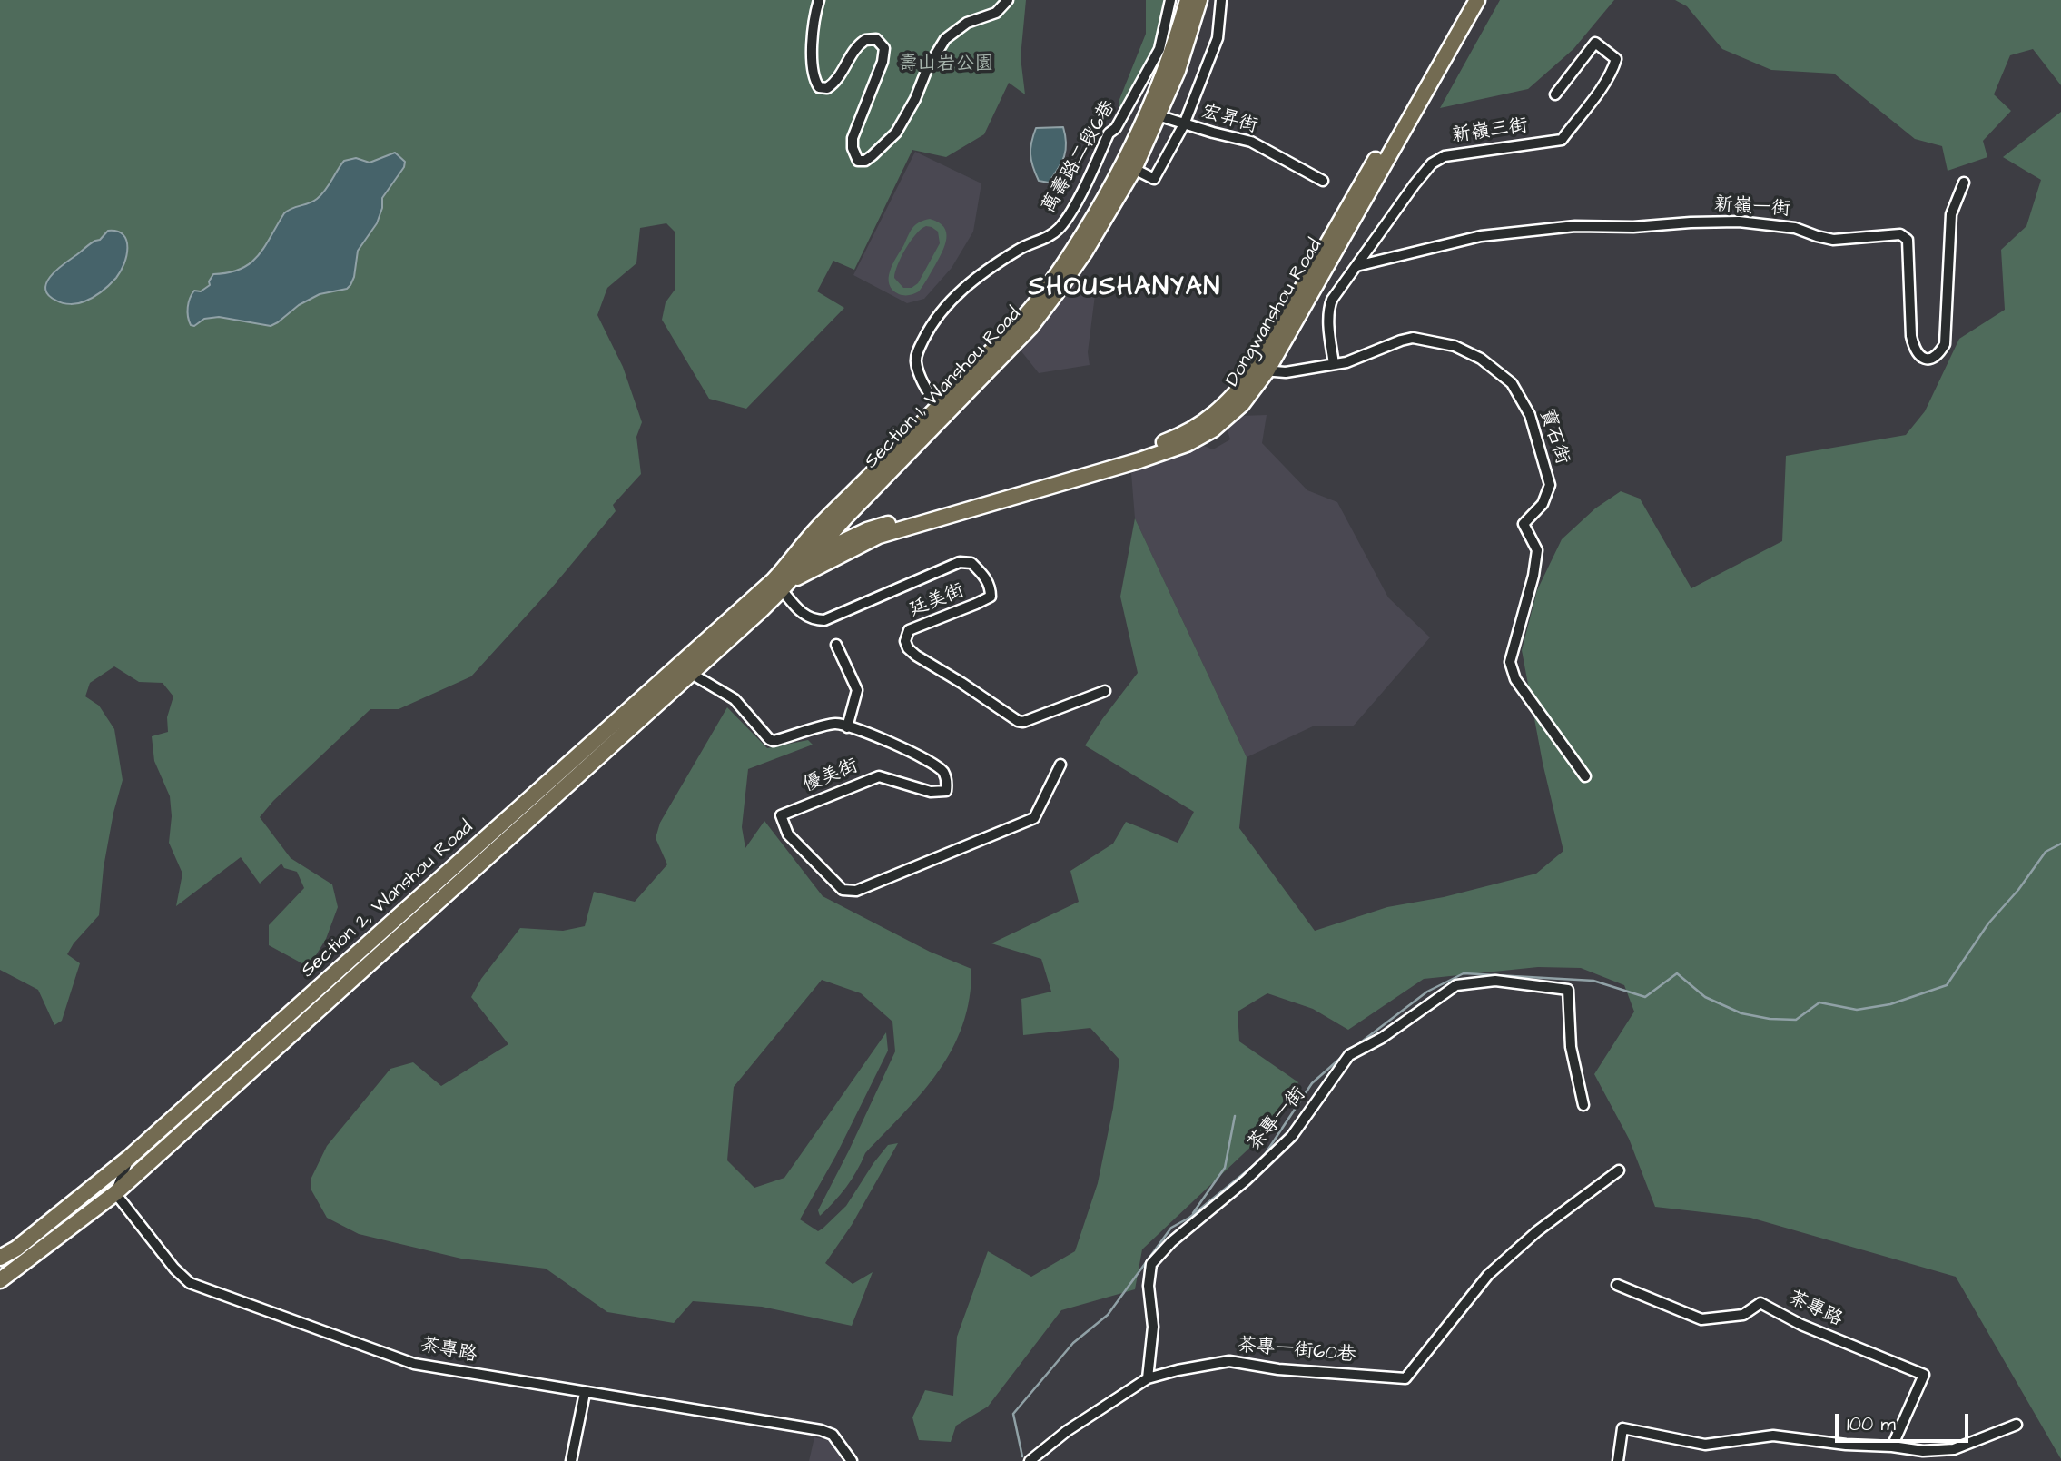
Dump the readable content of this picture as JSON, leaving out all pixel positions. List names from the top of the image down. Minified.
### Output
{"streets":{"main road":["Dongwanshou Road","Section 1, Wanshou Road","Section 2, Wanshou Road"],"street":["宏昇街","新嶺三街","萬壽路二段6巷","新嶺一街","寶石街","廷美街","優美街","茶專一街","茶專路","茶專一街60巷"]},"crossings":[["宏昇街","Section 1, Wanshou Road"],["新嶺三街","新嶺一街"],["新嶺三街","寶石街"],["萬壽路二段6巷","Section 1, Wanshou Road"],["Dongwanshou Road","Section 1, Wanshou Road"],["Dongwanshou Road","寶石街"],["Dongwanshou Road","廷美街"],["Dongwanshou Road","Section 2, Wanshou Road"],["Section 1, Wanshou Road","廷美街"],["Section 1, Wanshou Road","Section 2, Wanshou Road"],["廷美街","Section 2, Wanshou Road"],["優美街","Section 2, Wanshou Road"],["Section 2, Wanshou Road","茶專路"],["茶專一街","茶專一街60巷"]],"districts":["SHOUSHANYAN"],"parks":["壽山岩公園"],"scale_bar":"100 m"}
